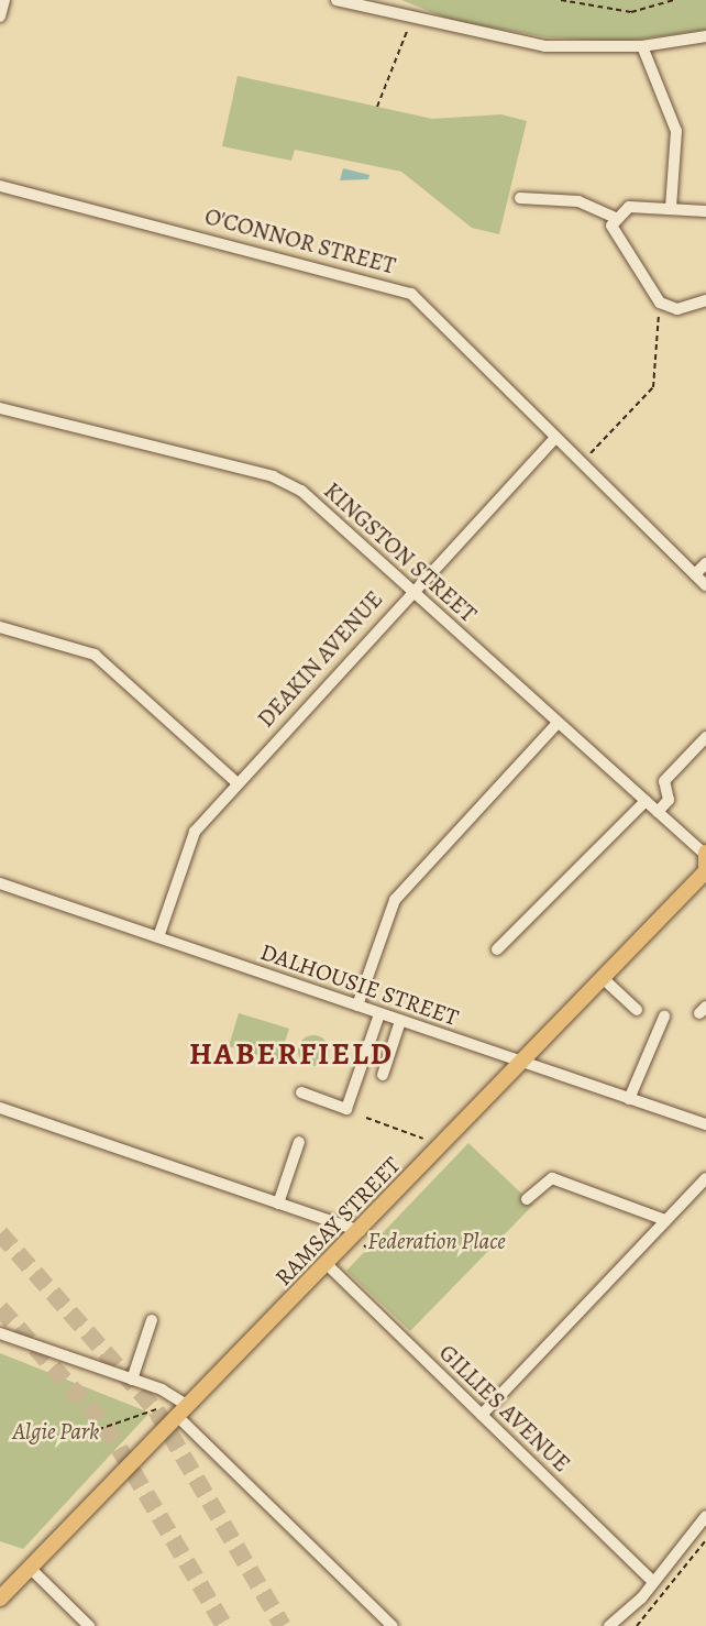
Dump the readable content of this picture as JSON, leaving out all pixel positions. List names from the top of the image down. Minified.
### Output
{"streets":{"main road":["RAMSAY STREET"],"street":["O'CONNOR STREET","KINGSTON STREET","DEAKIN AVENUE","DALHOUSIE STREET","GILLIES AVENUE"]},"crossings":[["O'CONNOR STREET","DEAKIN AVENUE"],["KINGSTON STREET","DEAKIN AVENUE"],["DEAKIN AVENUE","DALHOUSIE STREET"],["DALHOUSIE STREET","RAMSAY STREET"],["RAMSAY STREET","GILLIES AVENUE"]],"districts":["HABERFIELD"],"parks":["Federation Place","Algie Park"]}
